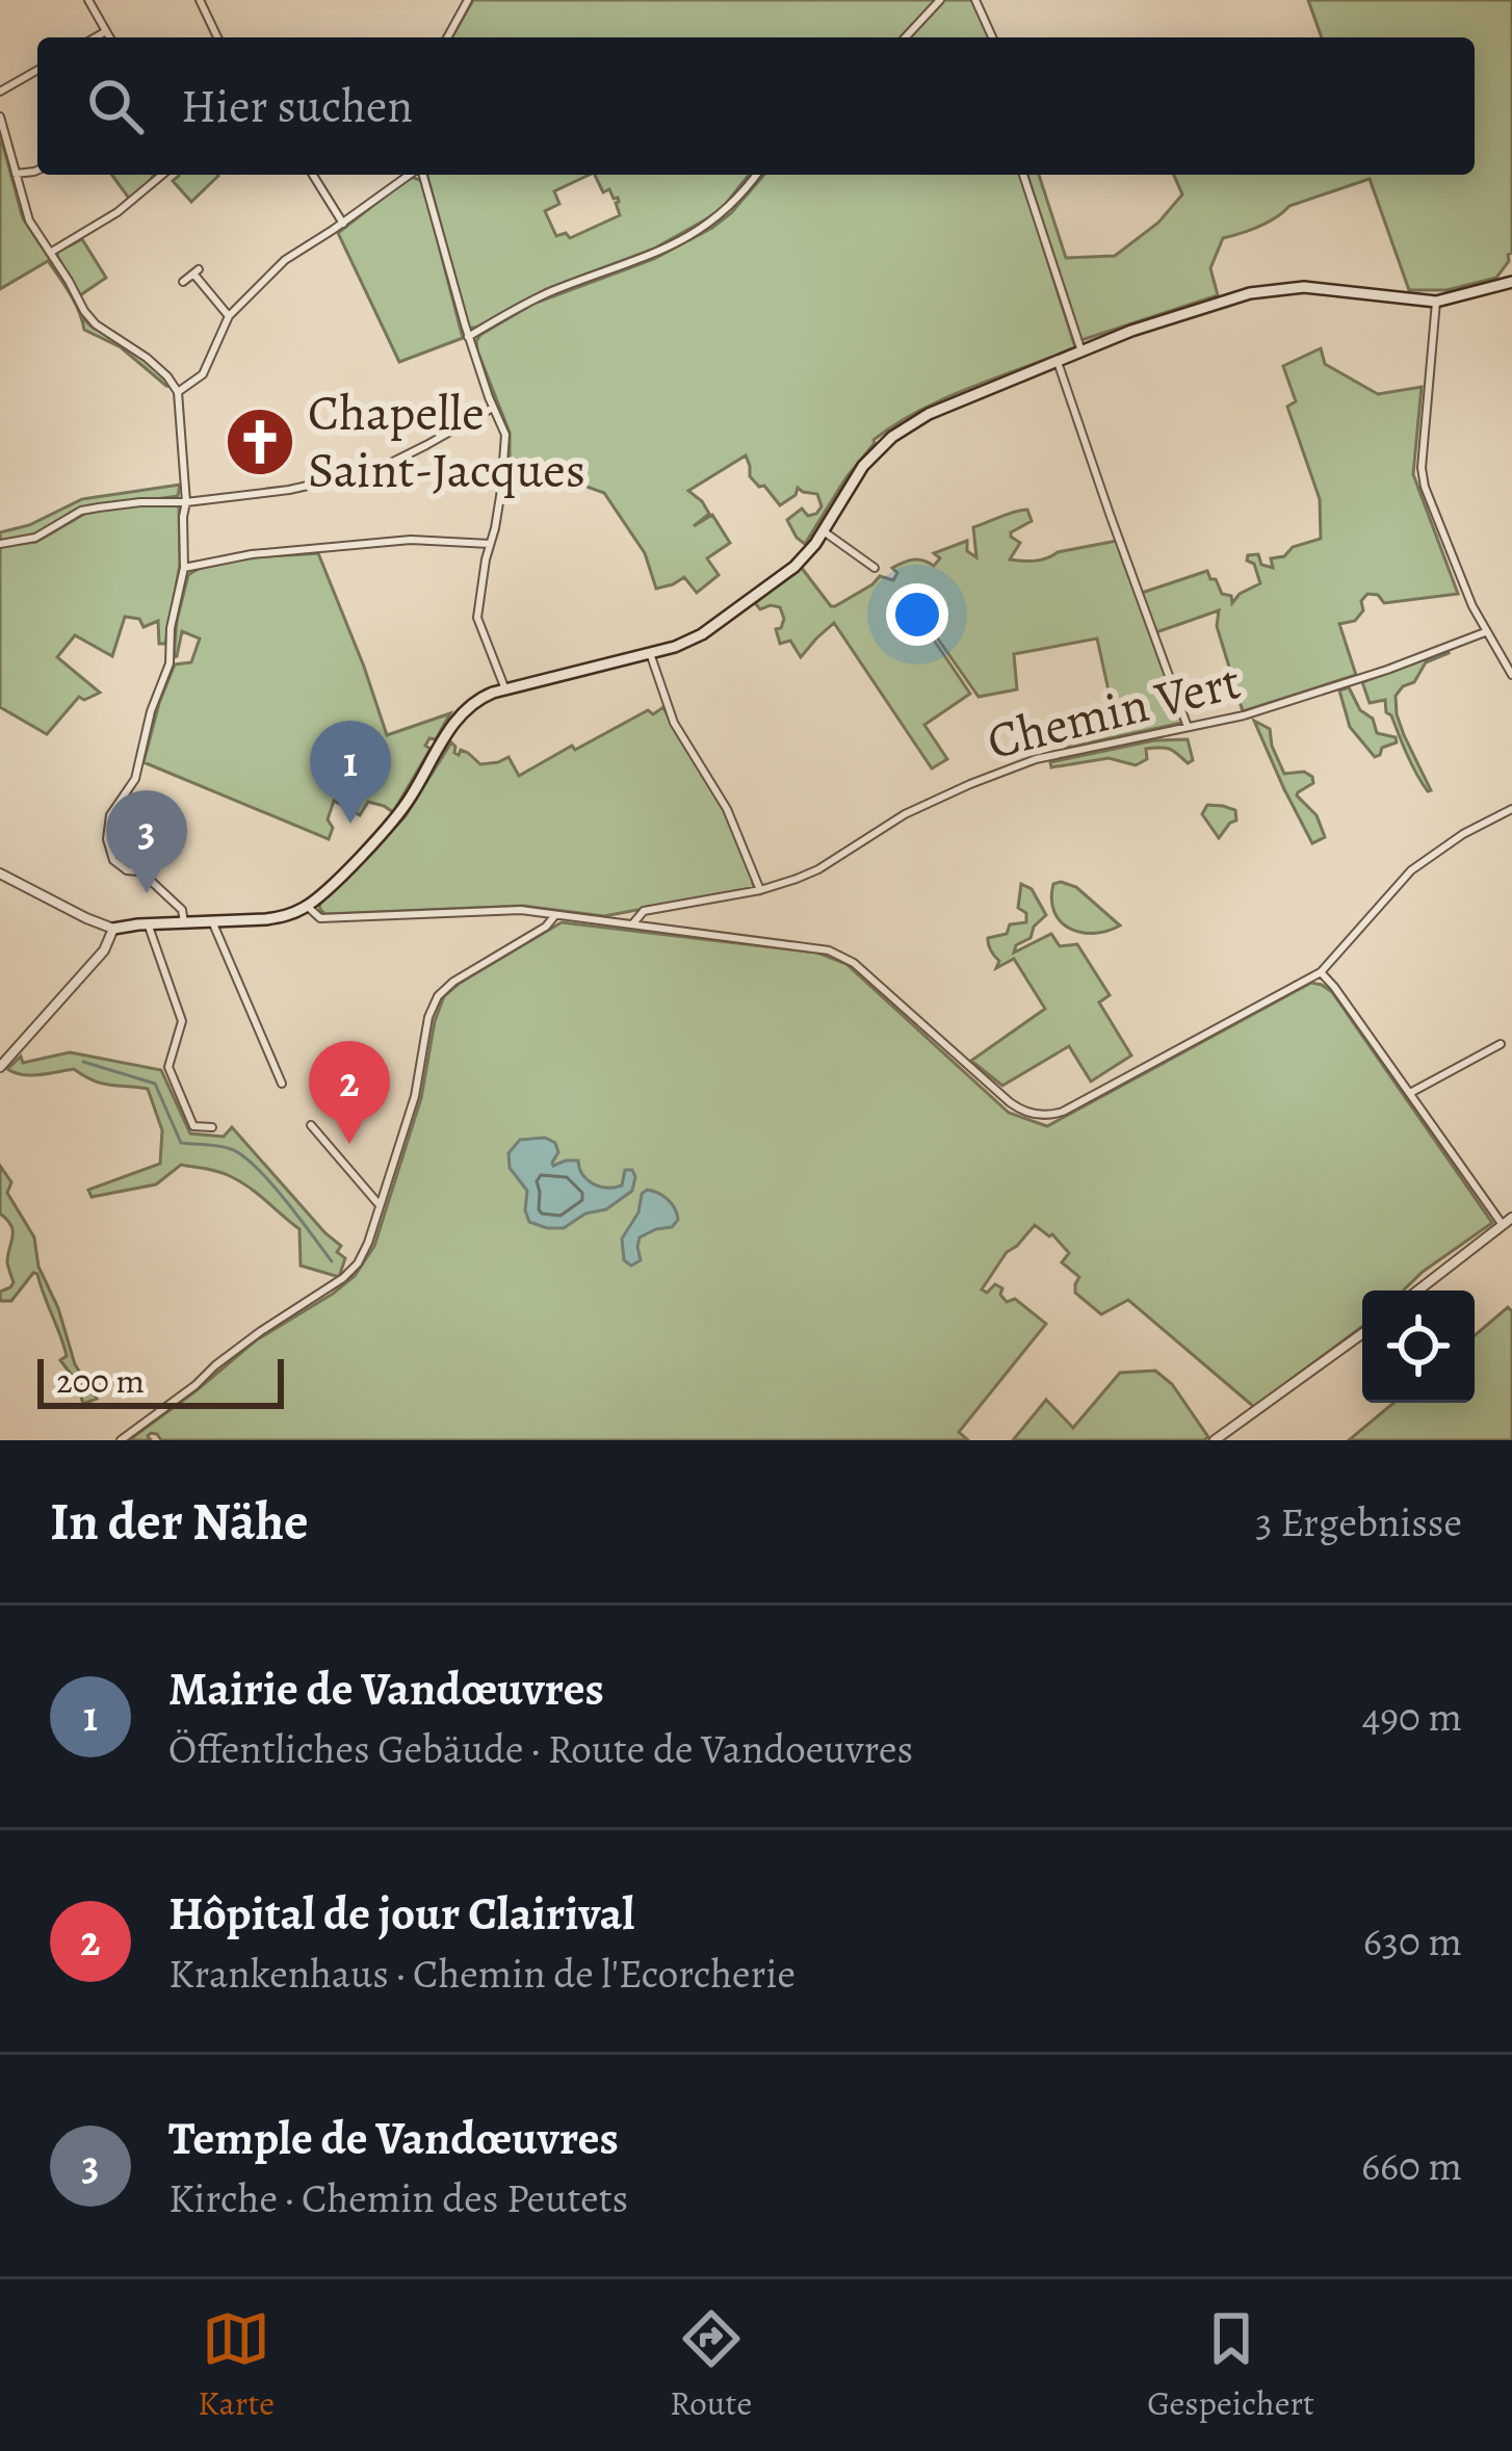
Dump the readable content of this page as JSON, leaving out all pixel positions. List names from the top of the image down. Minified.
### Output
{"streets":{"street":["Chemin Vert"]},"places":{"church":["Chapelle Saint-Jacques"]},"scale_bar":"200 m","page":{"search":"Hier suchen","pins":["1","3","2"],"scale":"200 m","heading":["In der Nähe","3 Ergebnisse"],"list":[{"mark":"1","name":"Mairie de Vandœuvres","note":"Öffentliches Gebäude · Route de Vandoeuvres","value":"490 m"},{"mark":"2","name":"Hôpital de jour Clairival","note":"Krankenhaus · Chemin de l'Ecorcherie","value":"630 m"},{"mark":"3","name":"Temple de Vandœuvres","note":"Kirche · Chemin des Peutets","value":"660 m"}],"nav":["Karte","Route","Gespeichert"]}}
